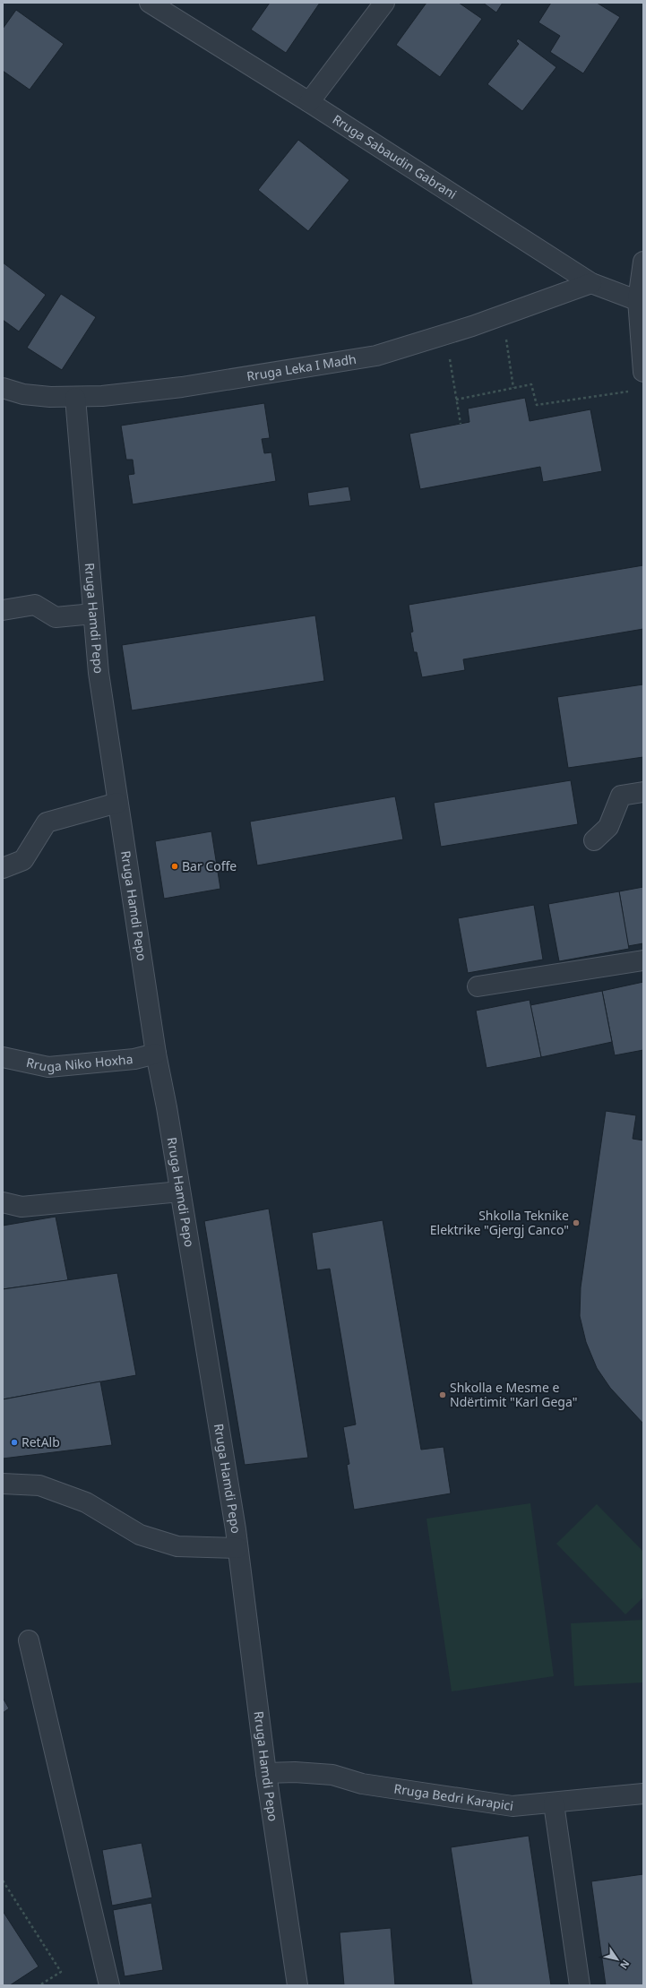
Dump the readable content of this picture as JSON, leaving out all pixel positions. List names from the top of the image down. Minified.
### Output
{"streets":{"street":["Rruga Sabaudin Gabrani","Rruga Leka I Madh","Rruga Hamdi Pepo","Rruga Niko Hoxha","Rruga Bedri Karapici"]},"crossings":[["Rruga Sabaudin Gabrani","Rruga Leka I Madh"],["Rruga Leka I Madh","Rruga Hamdi Pepo"],["Rruga Hamdi Pepo","Rruga Niko Hoxha"],["Rruga Hamdi Pepo","Rruga Bedri Karapici"]],"places":["Bar Coffe","Shkolla Teknike Elektrike \"Gjergj Canco\"","Shkolla e Mesme e Ndërtimit \"Karl Gega\"","RetAlb"],"north":"bottom right"}
